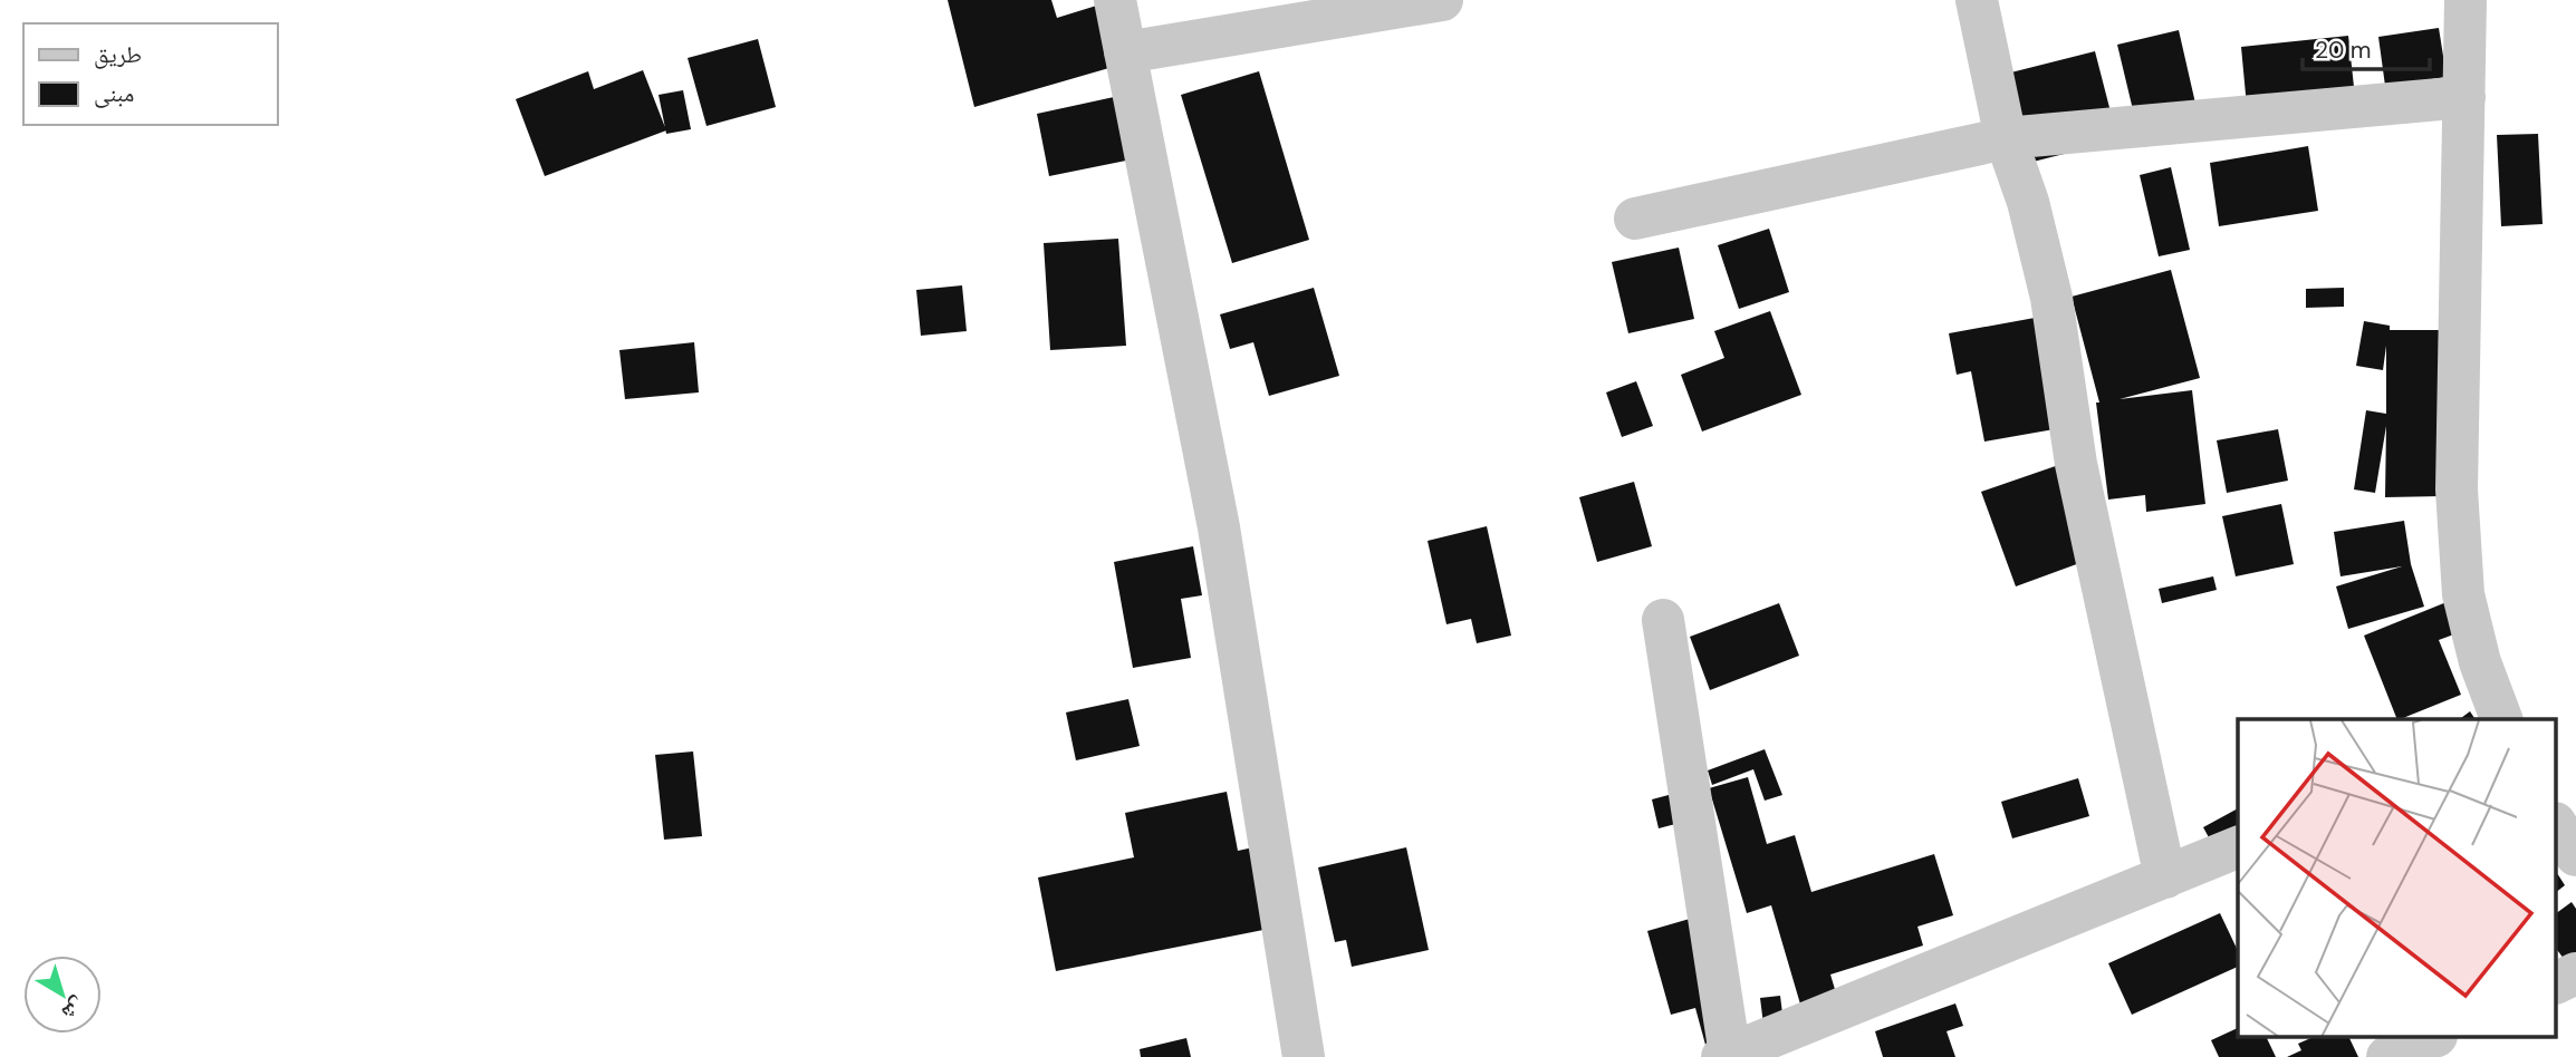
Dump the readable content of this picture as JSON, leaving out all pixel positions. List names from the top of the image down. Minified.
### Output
{"legend":["طريق","مبنى"],"scale_bar":"20 m","north":"bottom right"}
